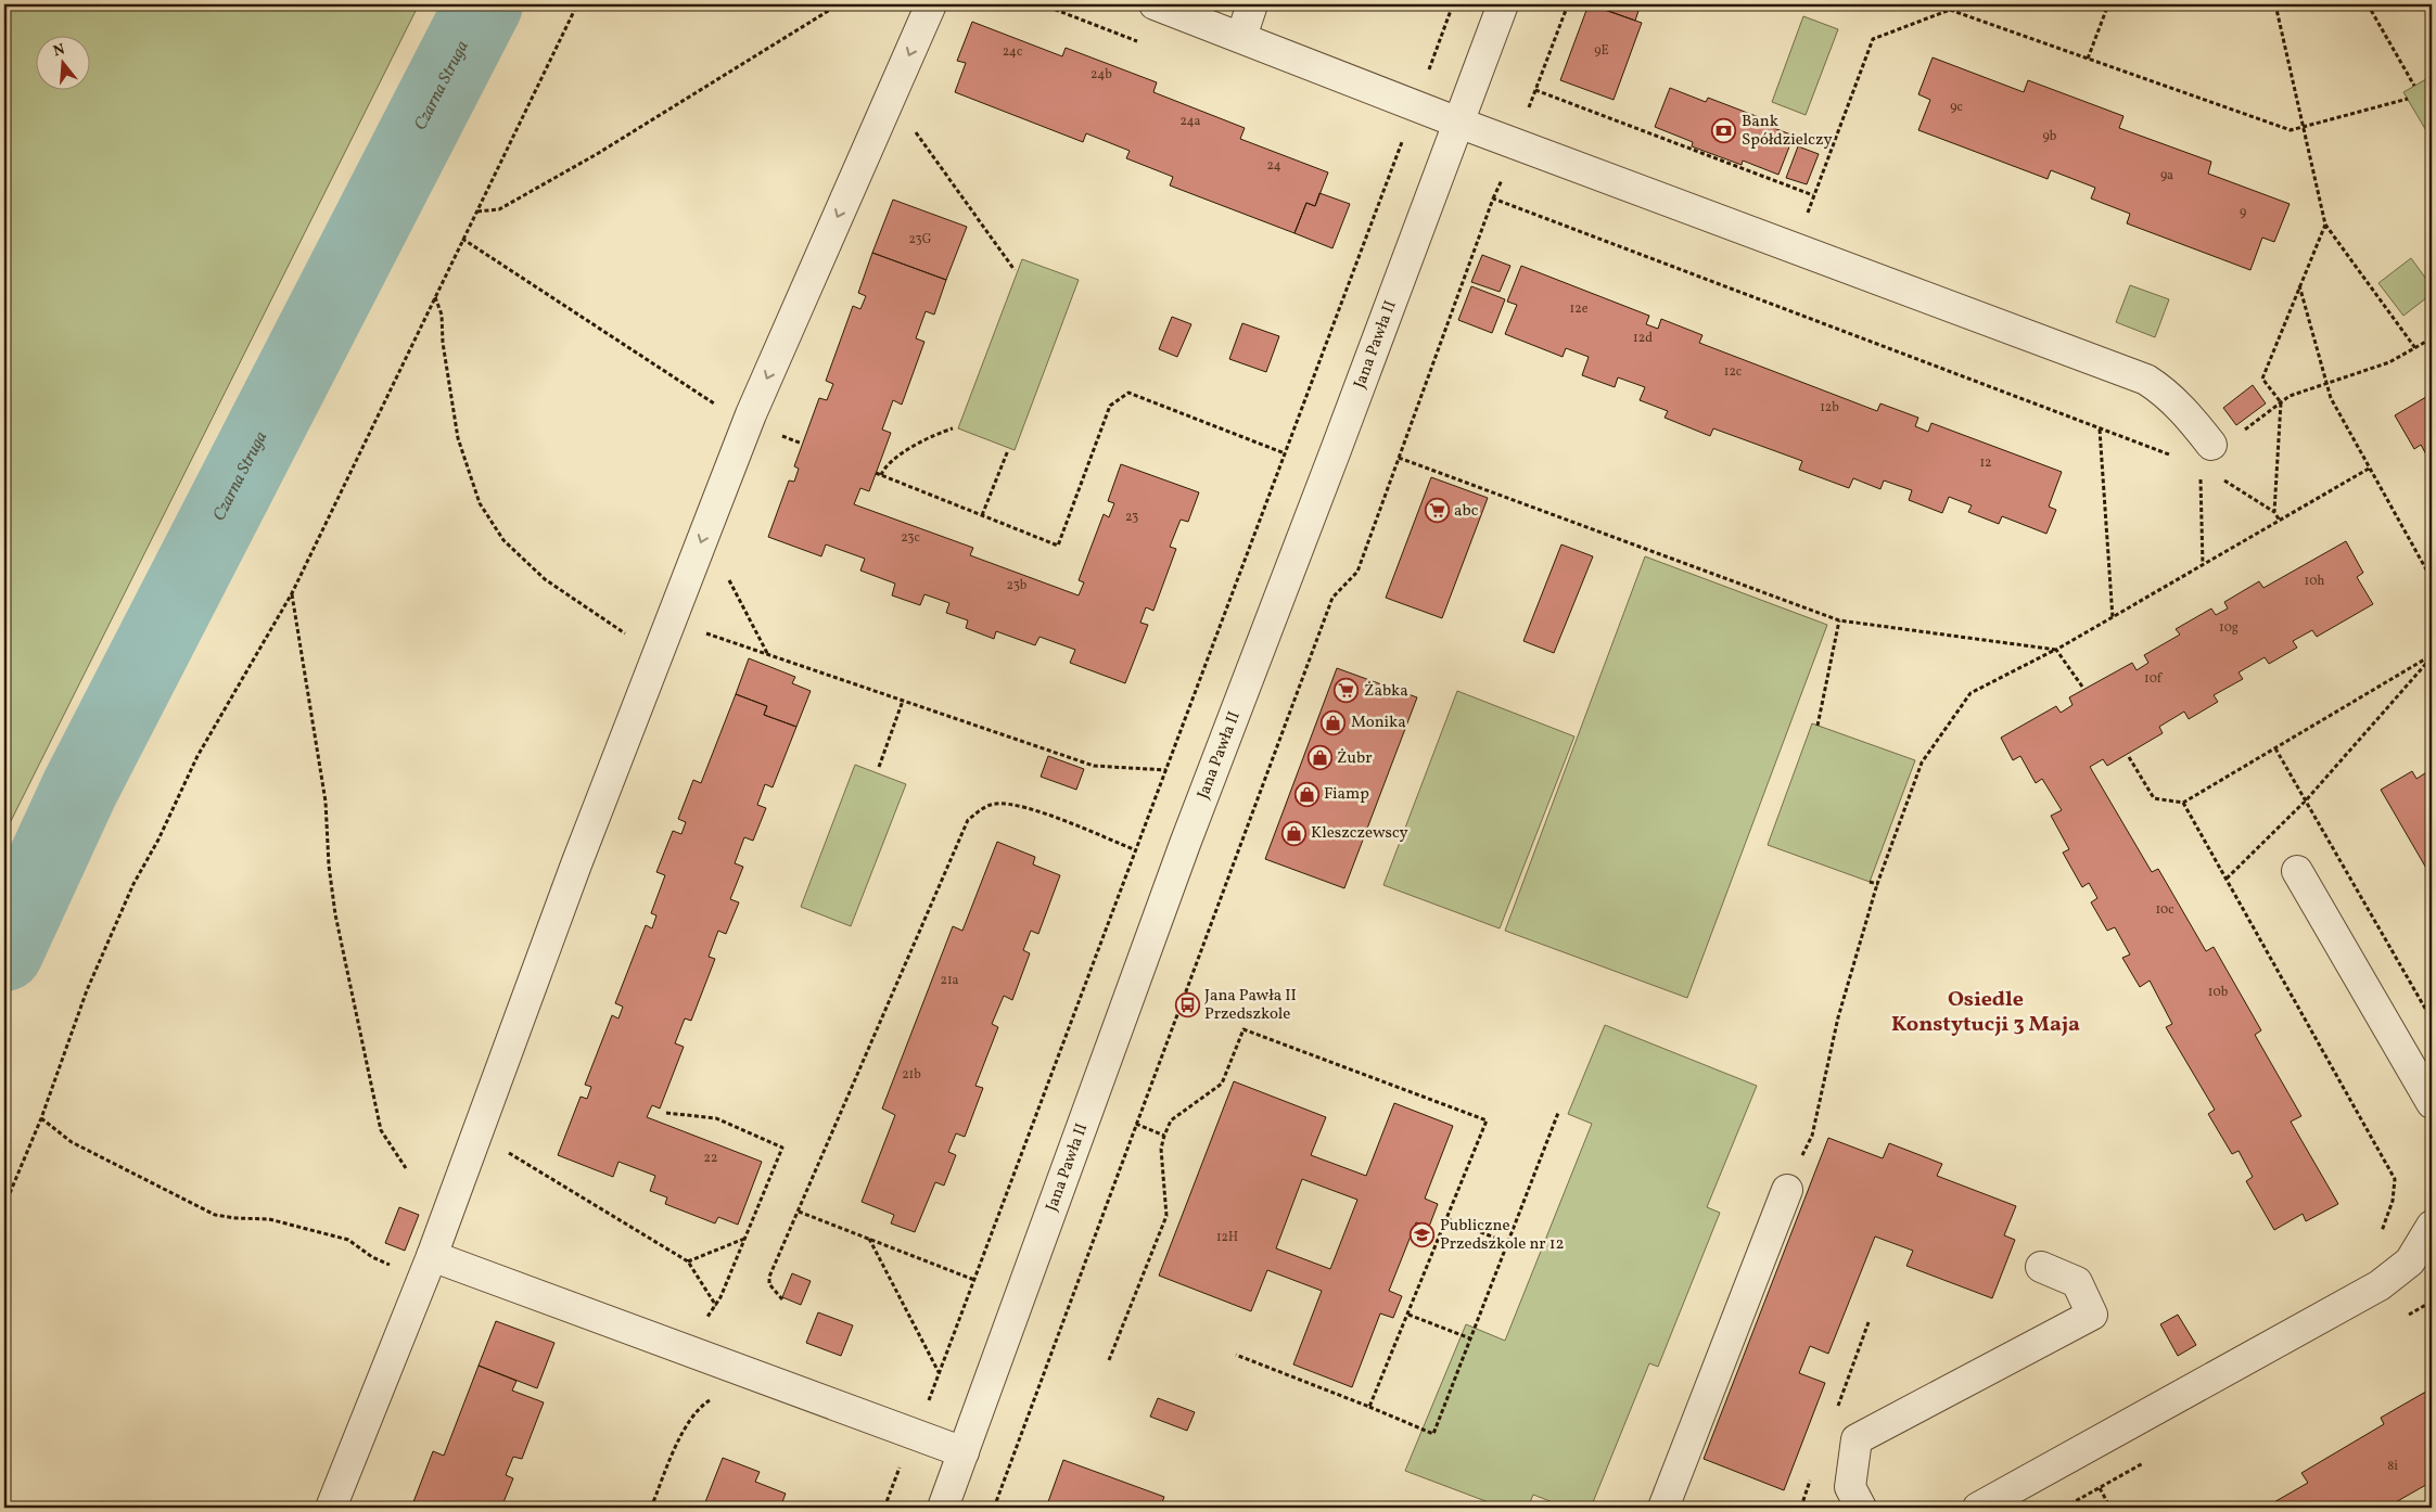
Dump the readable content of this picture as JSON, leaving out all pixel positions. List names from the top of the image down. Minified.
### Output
{"streets":{"street":["Jana Pawła II"]},"districts":["Osiedle Konstytucji 3 Maja"],"water":["Czarna Struga"],"places":{"bank":["Bank Spółdzielczy"],"supermarket":["abc","Żabka"],"shop":["Monika","Żubr","Fiamp","Kleszczewscy"],"bus stop":["Jana Pawła II Przedszkole"],"school or university":["Publiczne Przedszkole nr 12"]},"house_numbers":["9E","24c","24b","9c","24a","9b","24","9a","9","23G","12e","12d","12c","12b","12","23","23c","10h","23b","10g","10f","10c","21a","10b","21b","22","12H","8i"],"north":"top"}
